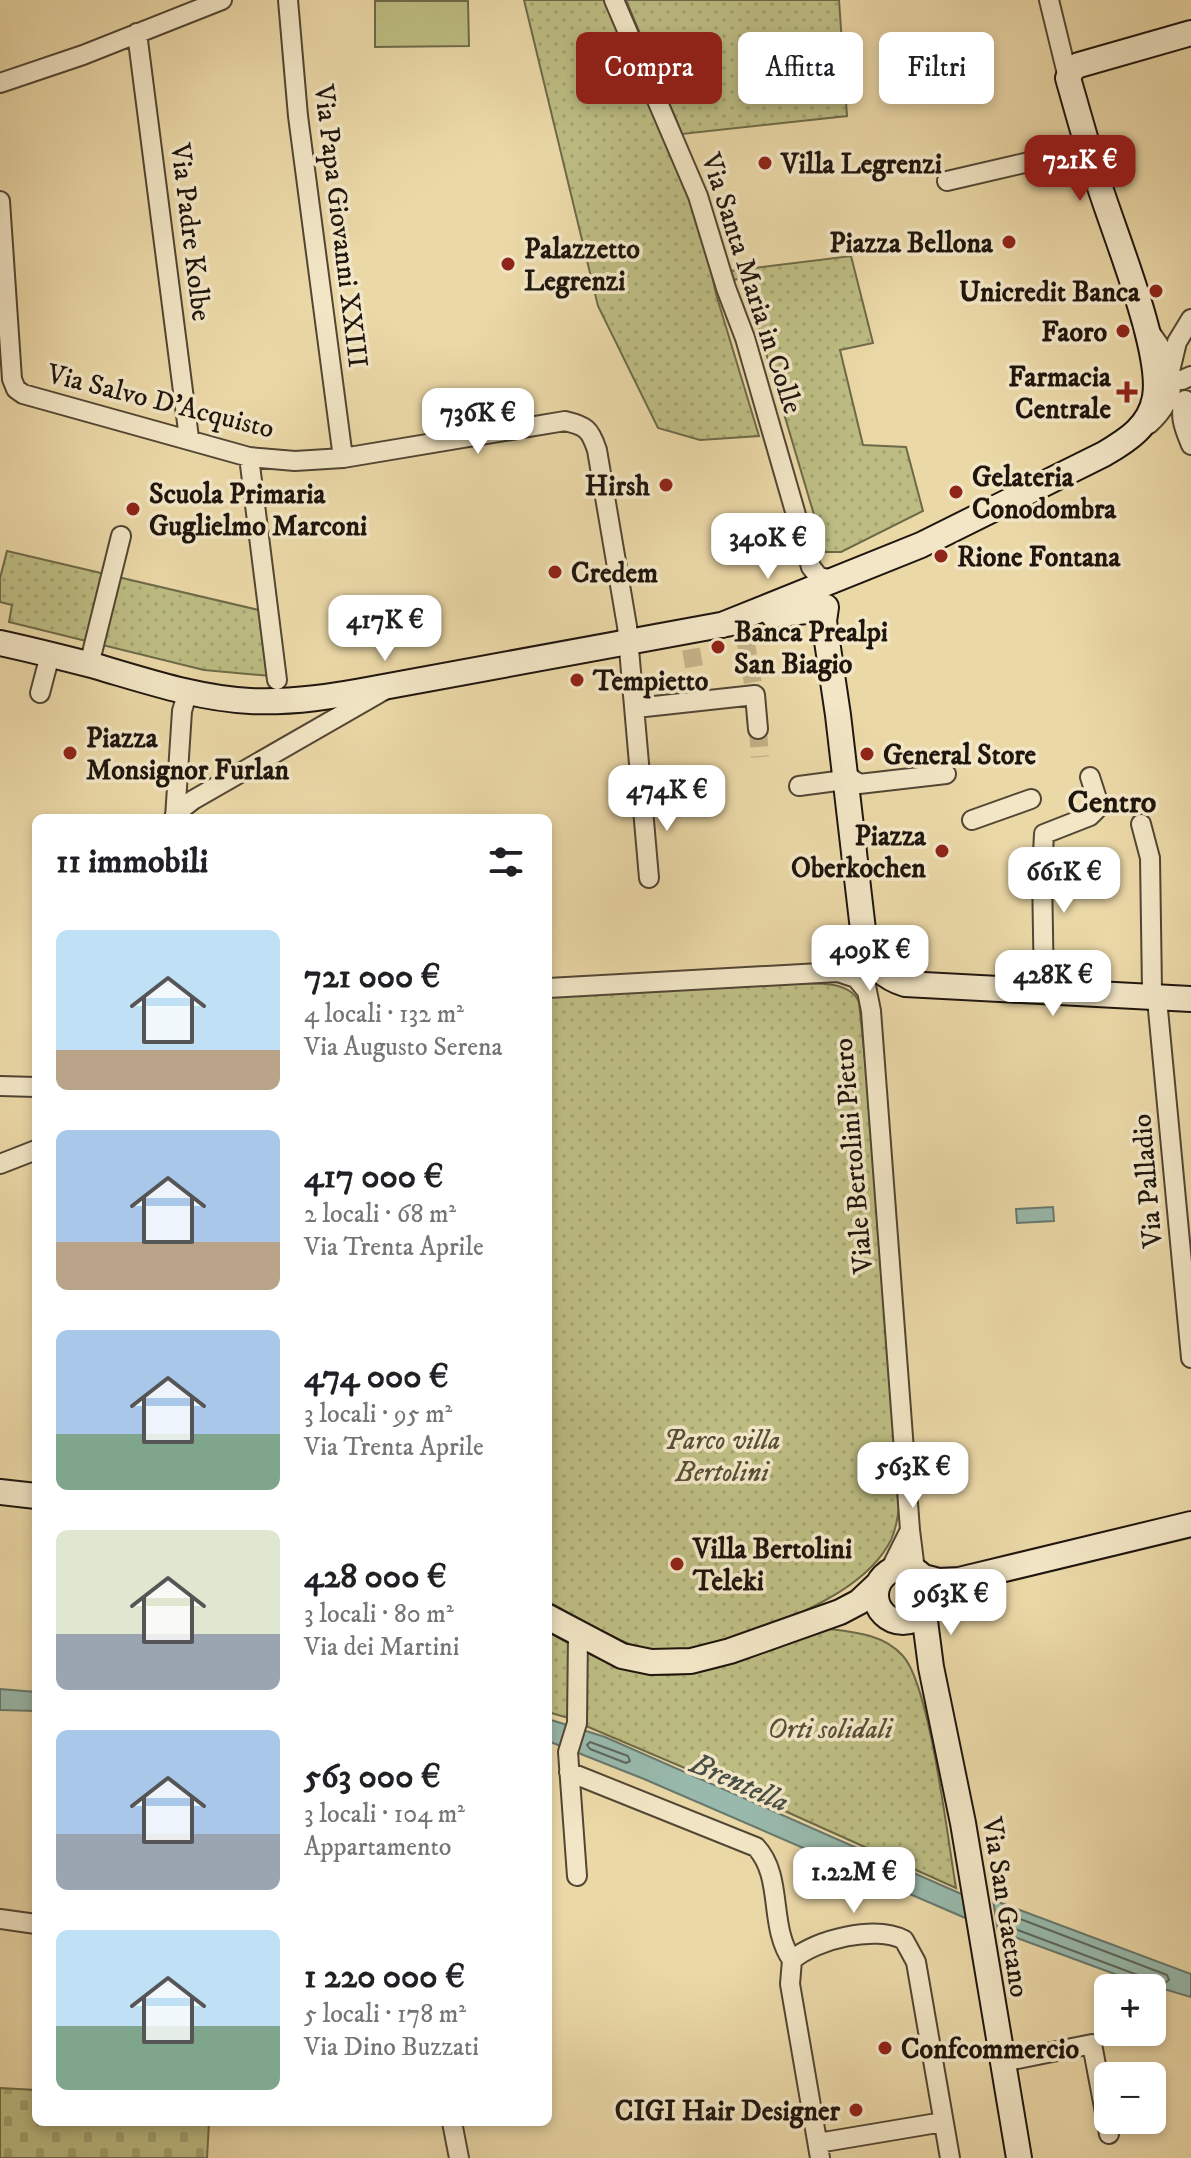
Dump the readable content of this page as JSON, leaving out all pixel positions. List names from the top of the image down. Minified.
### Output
{"streets":{"main road":["Viale Bertolini Pietro","Via San Gaetano"],"street":["Via Papa Giovanni XXIII","Via Padre Kolbe","Via Santa Maria in Colle","Via Salvo D'Acquisto","Via Palladio"]},"crossings":[["Via Papa Giovanni XXIII","Via Salvo D'Acquisto"],["Via Padre Kolbe","Via Salvo D'Acquisto"],["Viale Bertolini Pietro","Via San Gaetano"]],"districts":["Centro"],"water":["Brentella"],"parks":["Parco villa Bertolini","Orti solidali"],"places":{"other":["Villa Legrenzi","Piazza Bellona","Palazzetto Legrenzi","Unicredit Banca","Faoro","Hirsh","Gelateria Conodombra","Scuola Primaria Guglielmo Marconi","Rione Fontana","Credem","Banca Prealpi San Biagio","Tempietto","Piazza Monsignor Furlan","General Store","Piazza Oberkochen","Villa Bertolini Teleki","Confcommercio","CIGI Hair Designer"],"health":["Farmacia Centrale"]},"page":{"chip":["Compra","Affitta","Filtri"],"price":["721K €","736K €","340K €","417K €","474K €","661K €","409K €","428K €","563K €","963K €","1.22M €"],"heading":"11 immobili","list":[{"name":"721 000 €","note":"4 locali · 132 m² · Via Augusto Serena"},{"name":"417 000 €","note":"2 locali · 68 m² · Via Trenta Aprile"},{"name":"474 000 €","note":"3 locali · 95 m² · Via Trenta Aprile"},{"name":"428 000 €","note":"3 locali · 80 m² · Via dei Martini"},{"name":"563 000 €","note":"3 locali · 104 m² · Appartamento"},{"name":"1 220 000 €","note":"5 locali · 178 m² · Via Dino Buzzati"}],"map_buttons":["+","−"]}}
